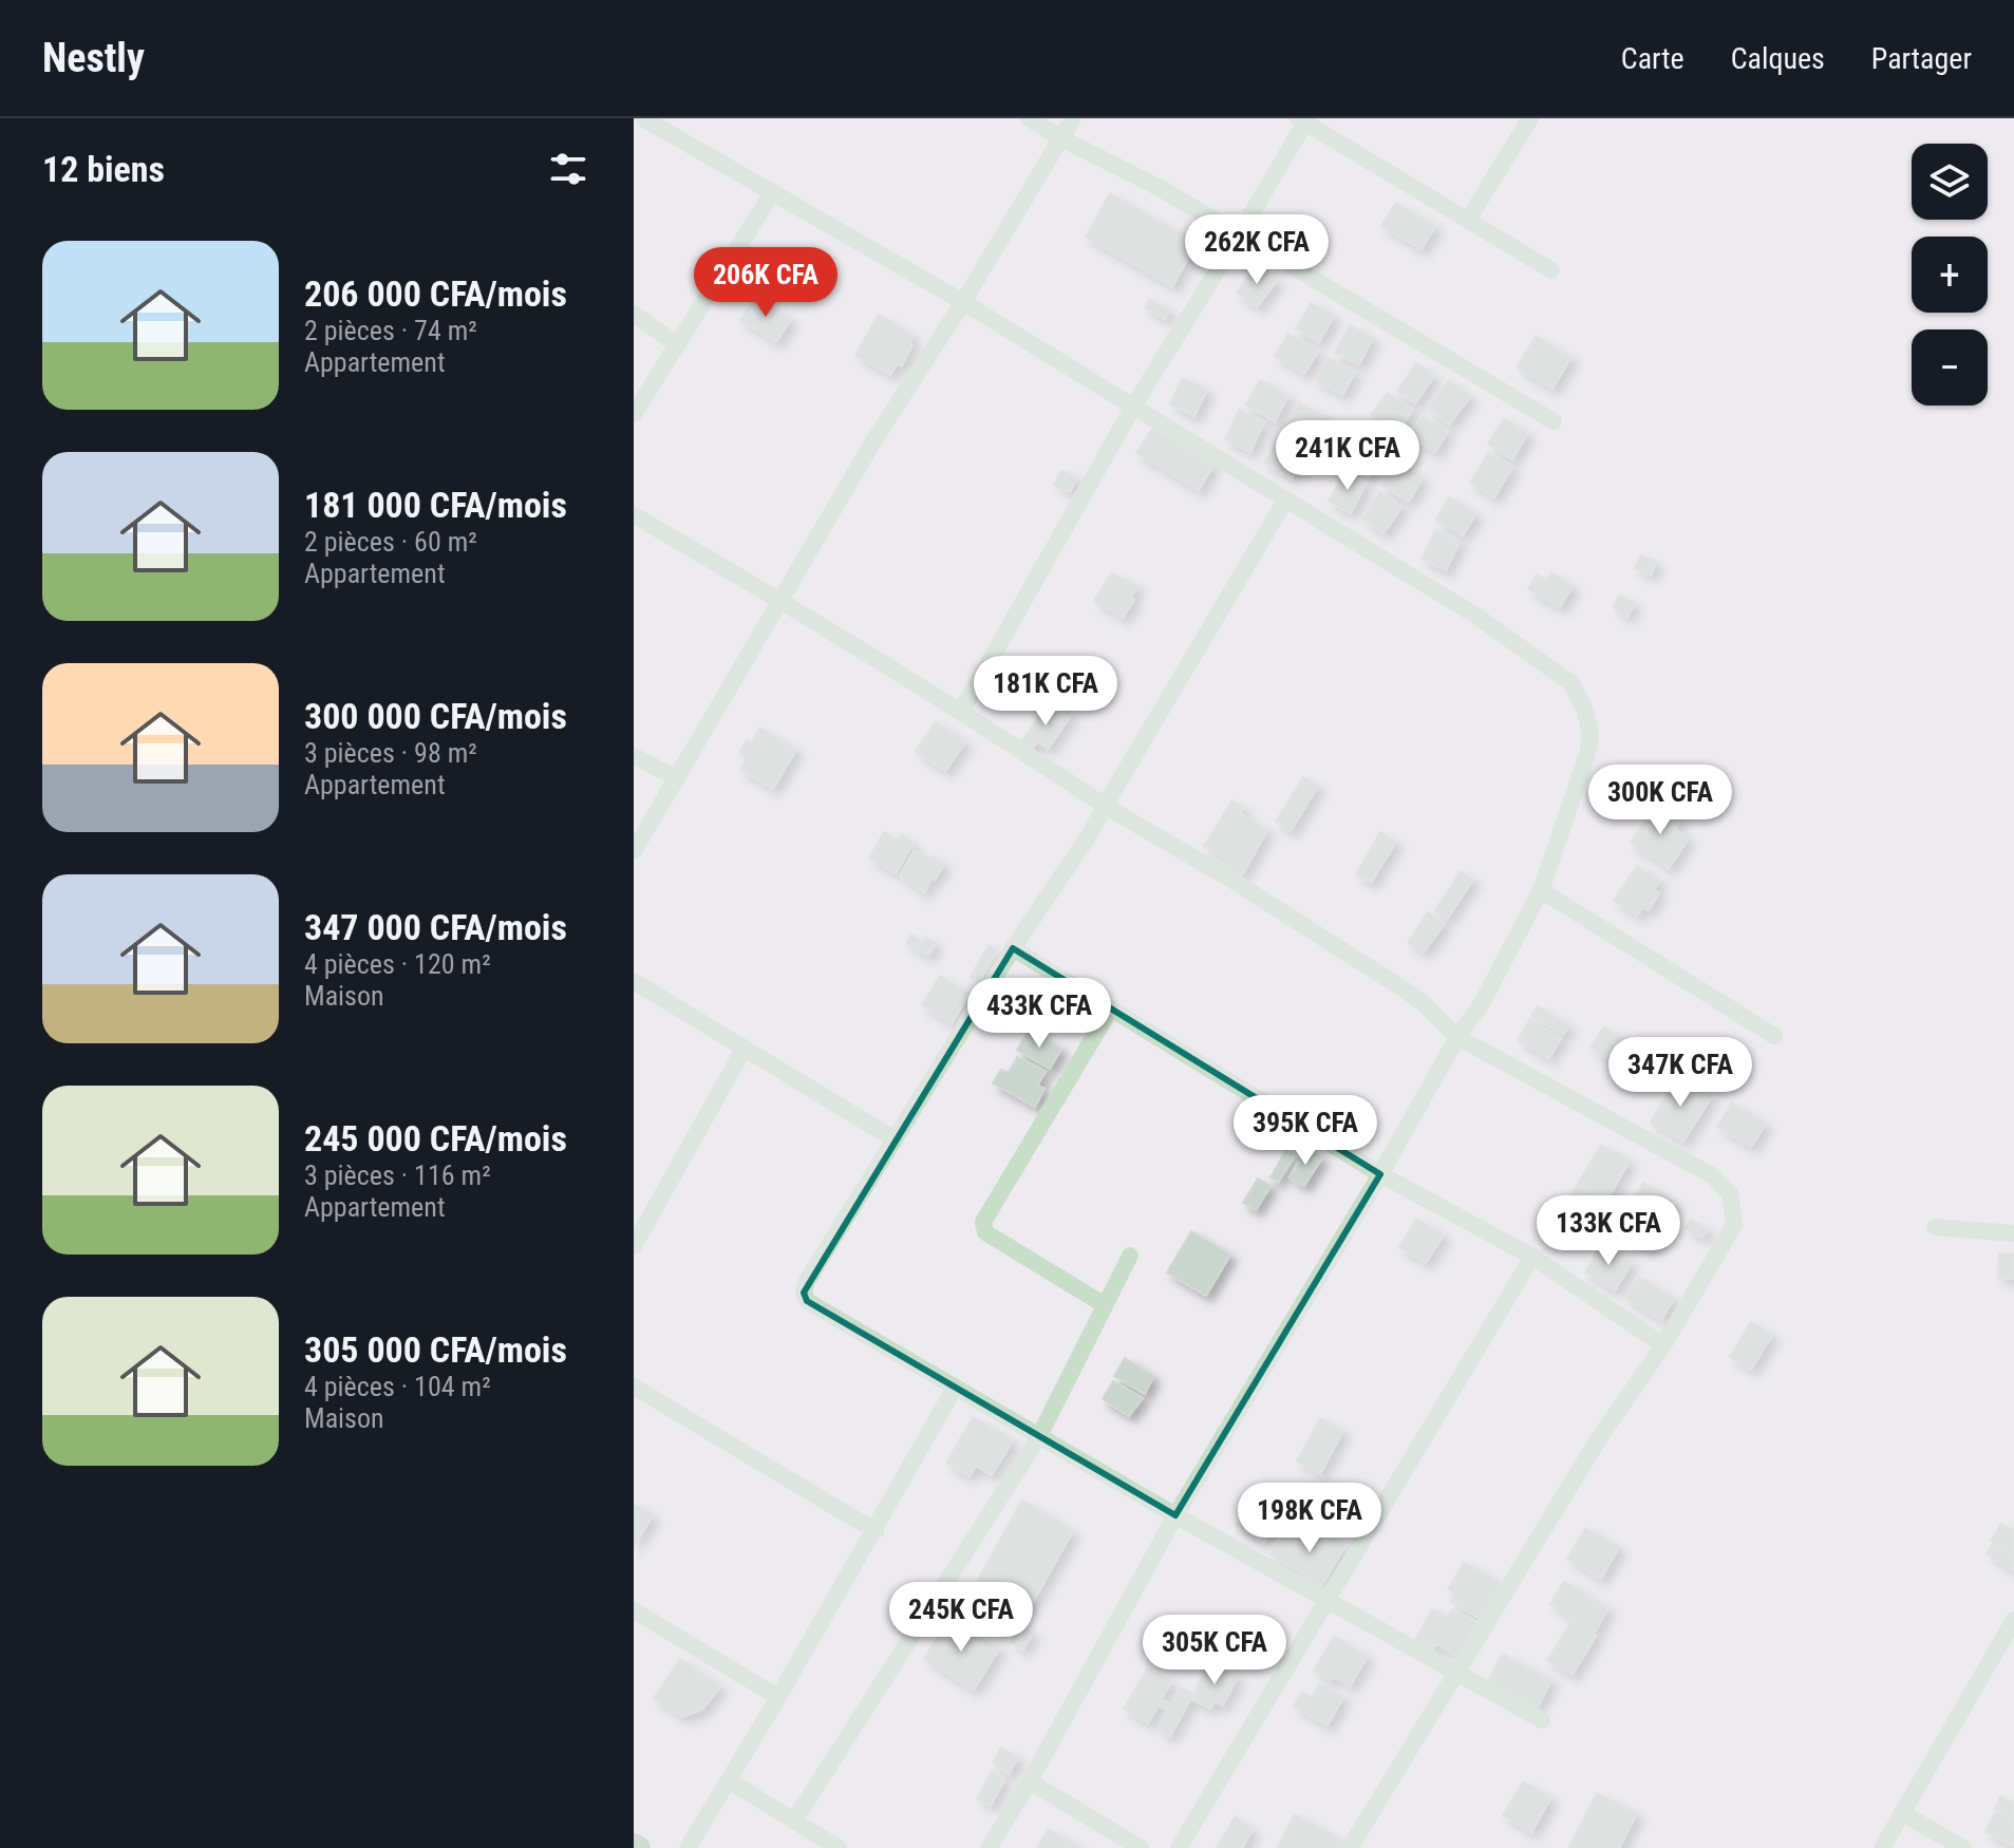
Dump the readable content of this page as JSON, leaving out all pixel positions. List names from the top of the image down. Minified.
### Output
{"page":{"header":"Nestly","nav":["Carte","Calques","Partager"],"heading":"12 biens","map_buttons":["+","−"],"price":["262K CFA","206K CFA","241K CFA","181K CFA","300K CFA","433K CFA","347K CFA","395K CFA","133K CFA","198K CFA","245K CFA","305K CFA"],"list":[{"name":"206 000 CFA/mois","note":"2 pièces · 74 m² · Appartement"},{"name":"181 000 CFA/mois","note":"2 pièces · 60 m² · Appartement"},{"name":"300 000 CFA/mois","note":"3 pièces · 98 m² · Appartement"},{"name":"347 000 CFA/mois","note":"4 pièces · 120 m² · Maison"},{"name":"245 000 CFA/mois","note":"3 pièces · 116 m² · Appartement"},{"name":"305 000 CFA/mois","note":"4 pièces · 104 m² · Maison"}]}}
